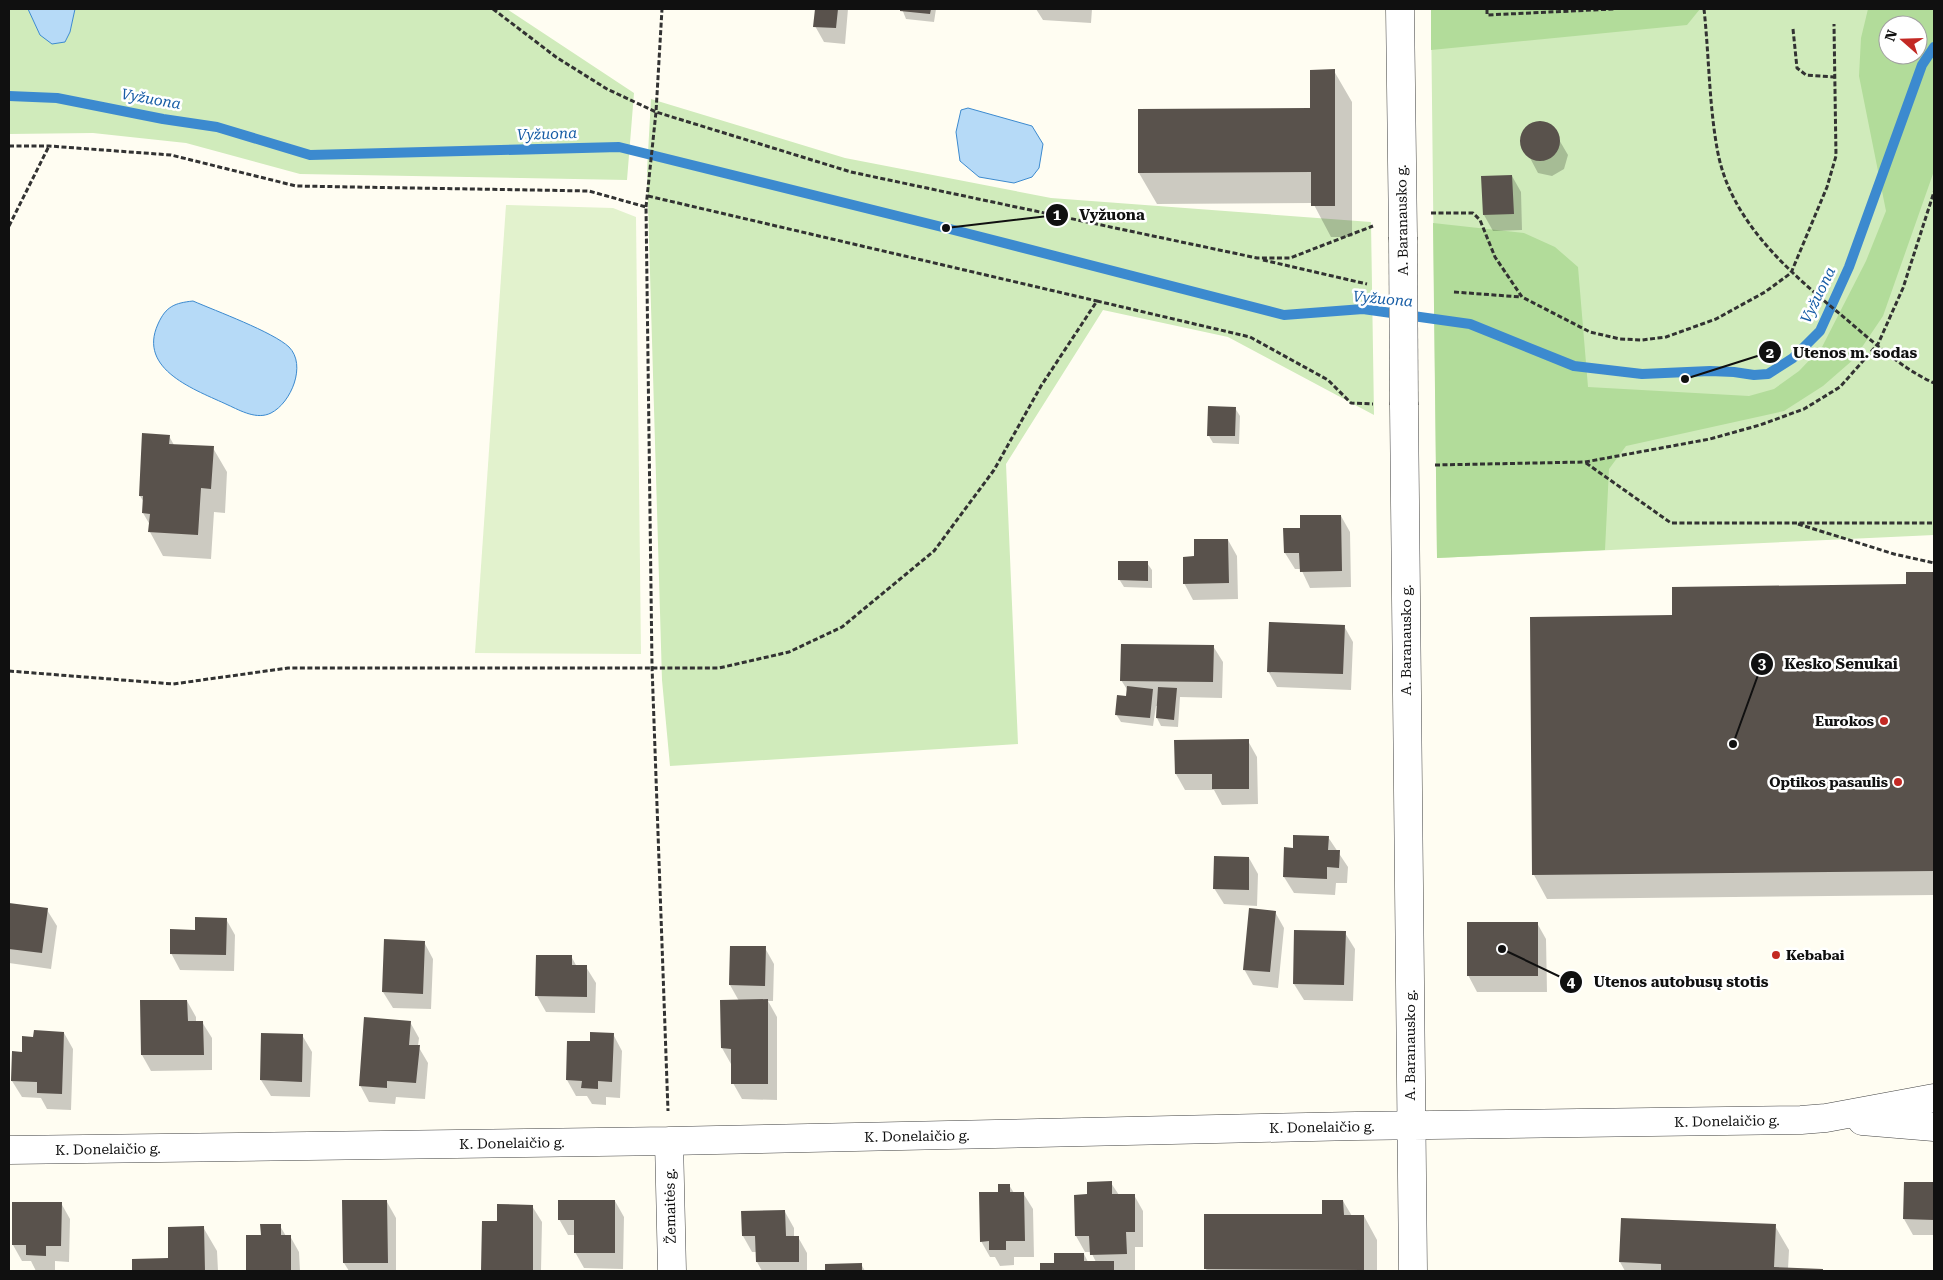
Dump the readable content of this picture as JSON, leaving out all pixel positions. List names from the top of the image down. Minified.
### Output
{"streets":{"street":["A. Baranausko g.","K. Donelaičio g.","Žemaitės g."]},"crossings":[["A. Baranausko g.","K. Donelaičio g."],["K. Donelaičio g.","Žemaitės g."]],"water":["Vyžuona"],"places":["Vyžuona","Utenos m. sodas","Eurokos","Kesko Senukai","Optikos pasaulis","Utenos autobusų stotis","Kebabai"],"north":"left"}
